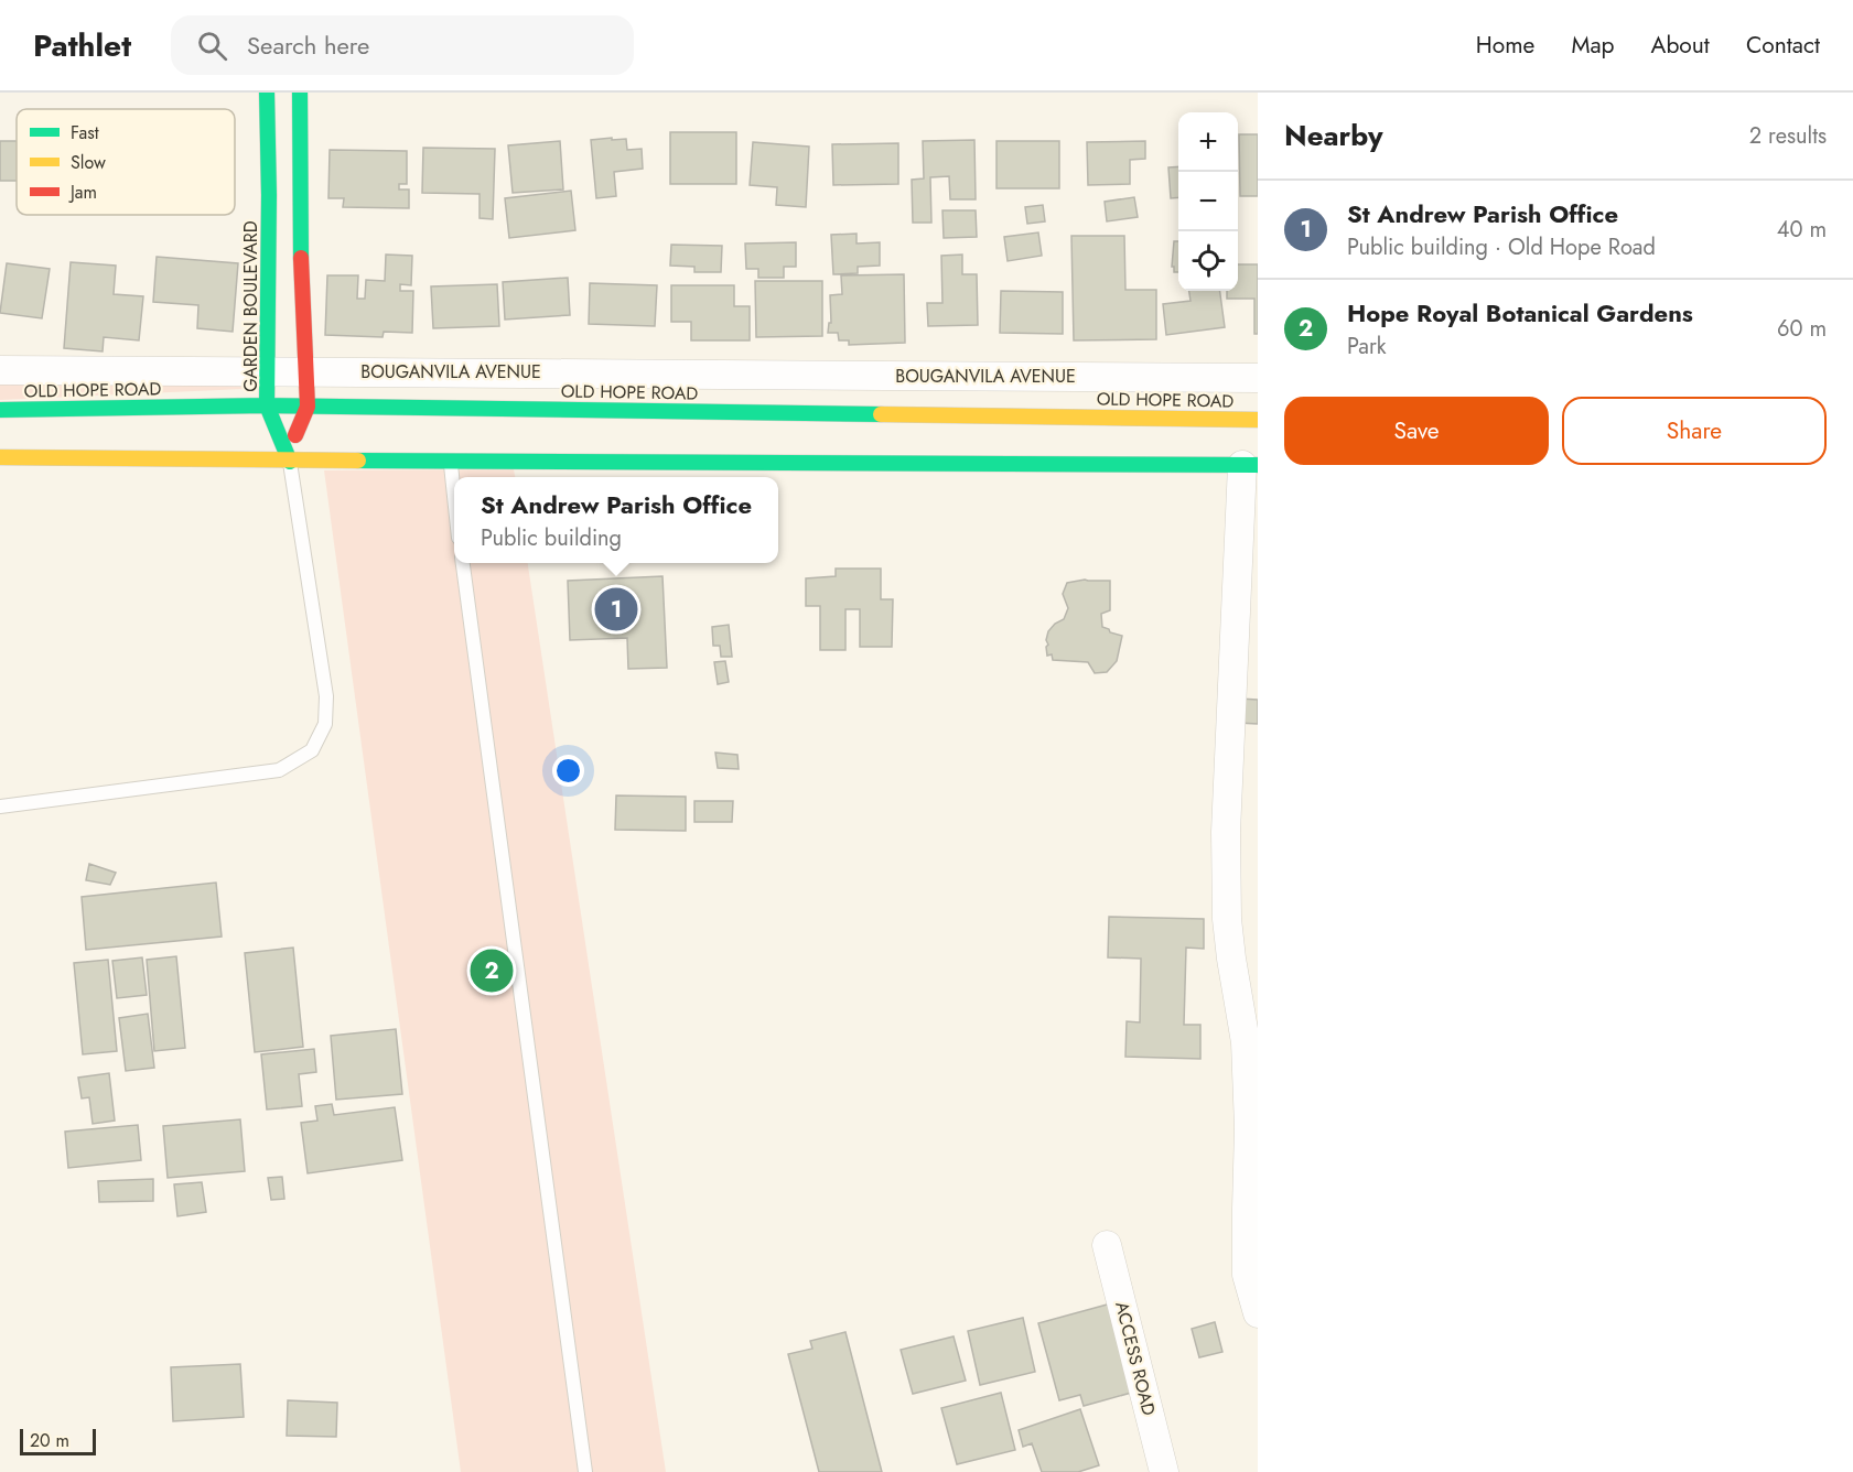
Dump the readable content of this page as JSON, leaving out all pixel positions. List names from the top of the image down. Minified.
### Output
{"streets":{"main road":["GARDEN BOULEVARD","OLD HOPE ROAD"],"street":["BOUGANVILA AVENUE","ACCESS ROAD"]},"crossings":[["GARDEN BOULEVARD","BOUGANVILA AVENUE"],["GARDEN BOULEVARD","OLD HOPE ROAD"]],"legend":["Fast","Slow","Jam"],"scale_bar":"20 m","page":{"header":"Pathlet","search":"Search here","nav":["Home","Map","About","Contact"],"heading":["Nearby","2 results"],"map_buttons":["+","−"],"list":[{"mark":"1","name":"St Andrew Parish Office","note":"Public building · Old Hope Road","value":"40 m"},{"mark":"2","name":"Hope Royal Botanical Gardens","note":"Park","value":"60 m"}],"buttons":["Save","Share"],"popup":["St Andrew Parish Office","Public building"],"pins":["1","2"],"scale":"20 m"}}
